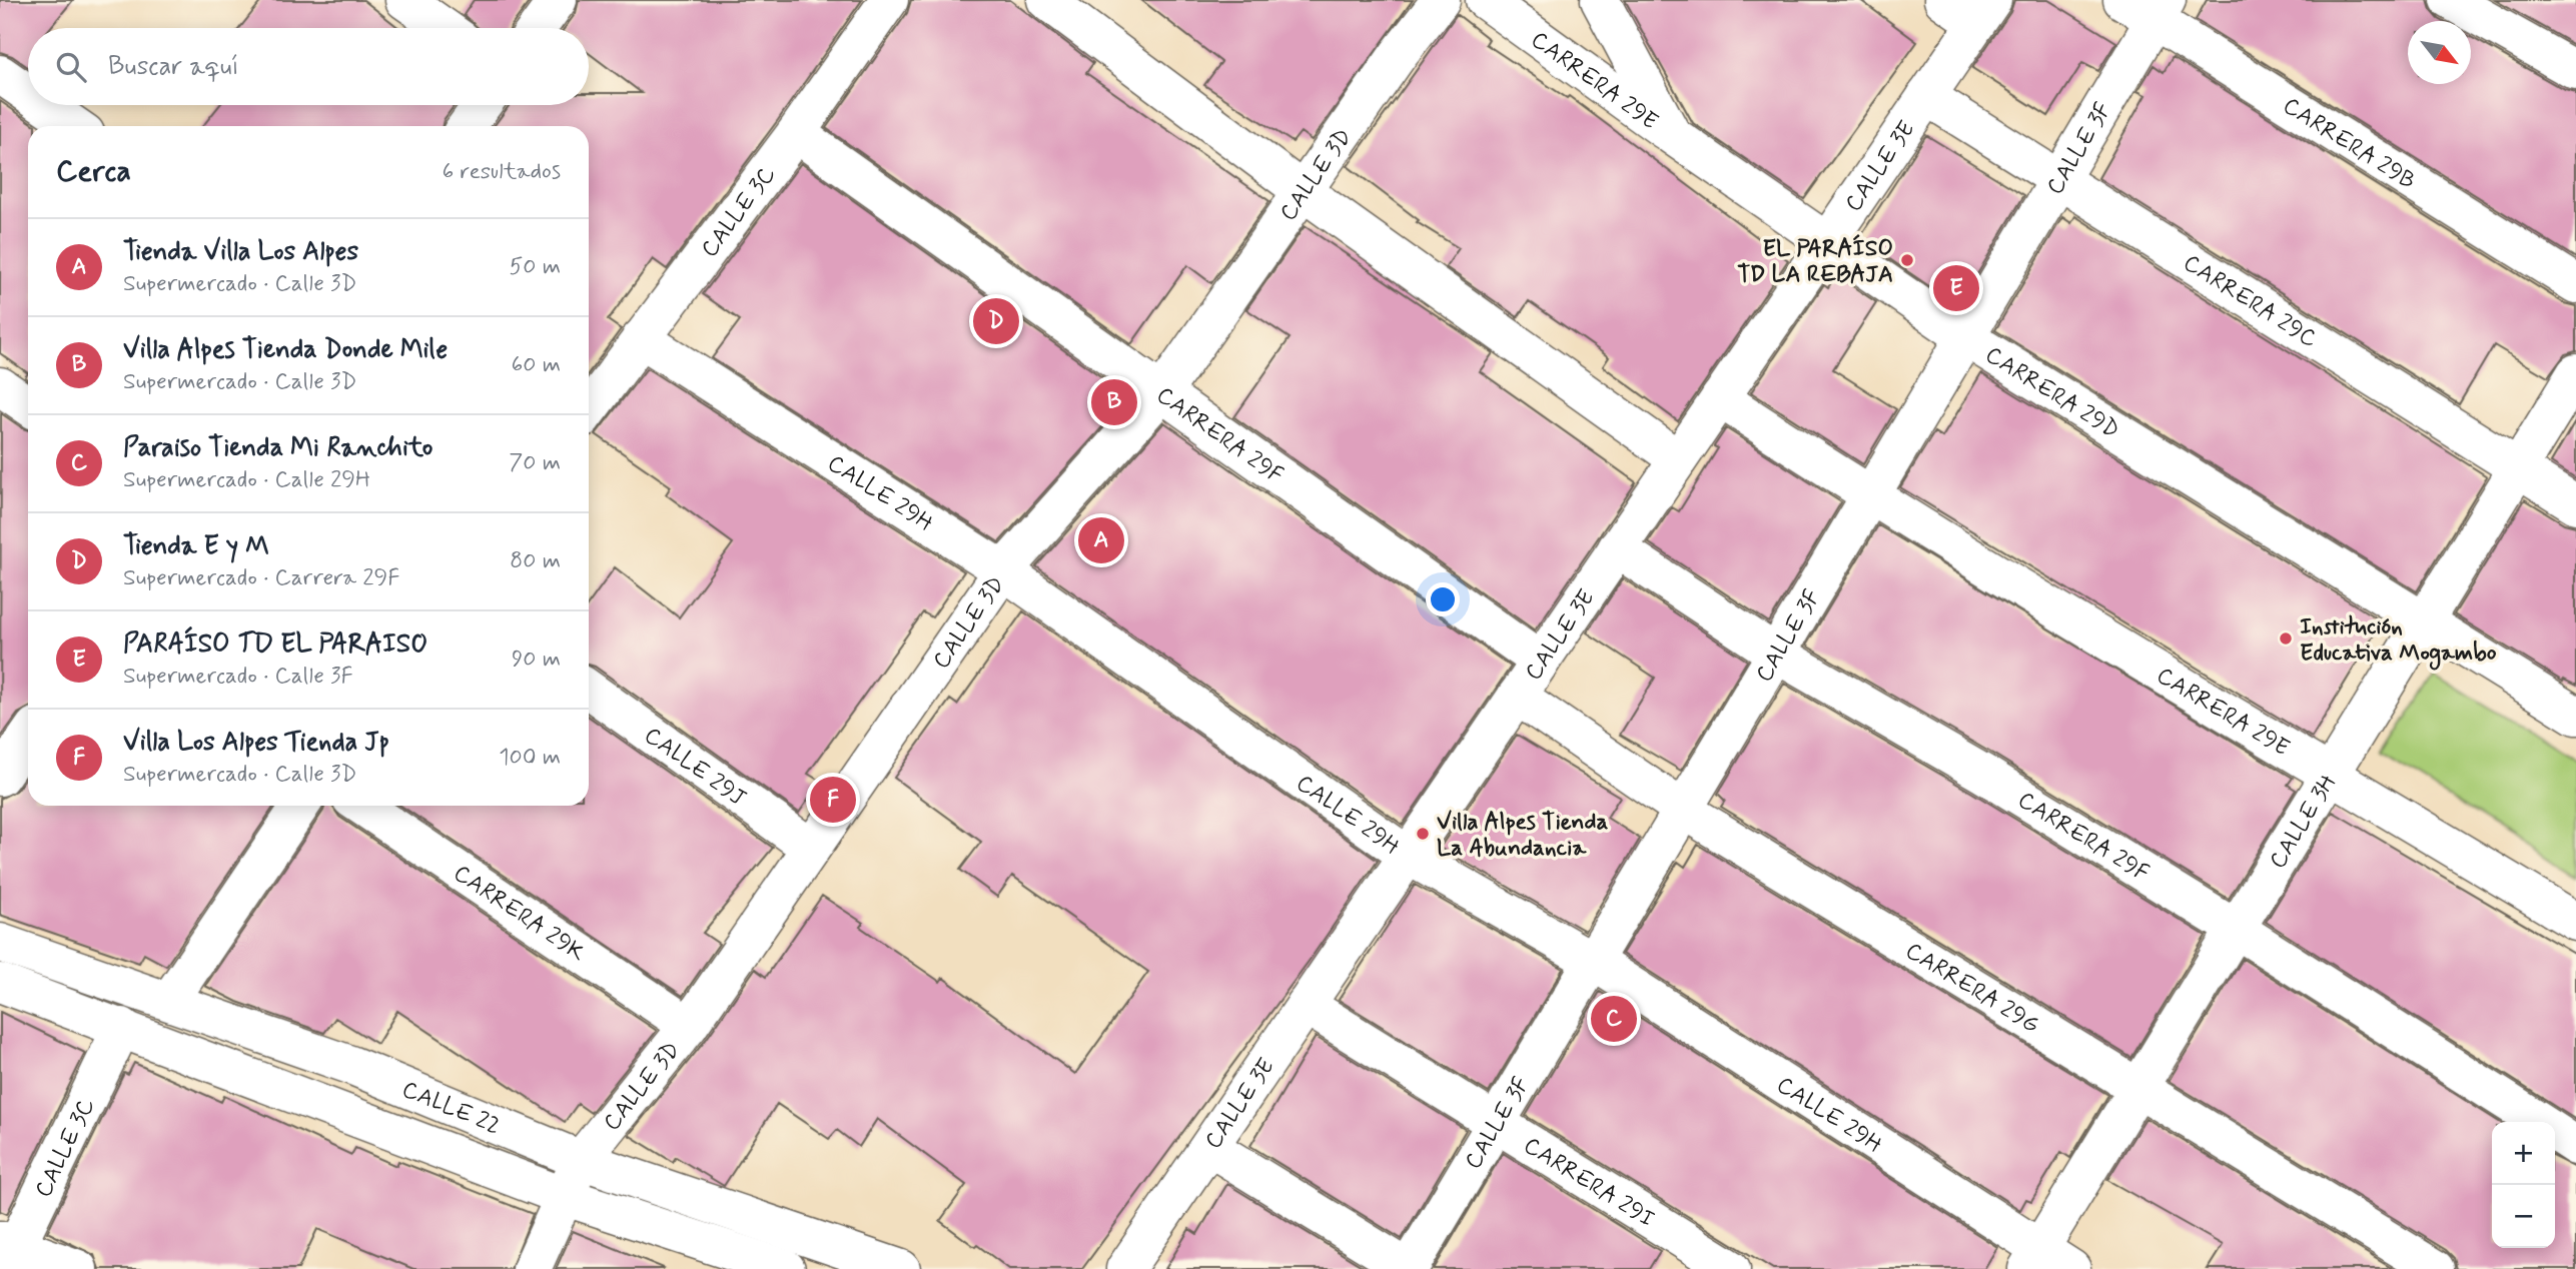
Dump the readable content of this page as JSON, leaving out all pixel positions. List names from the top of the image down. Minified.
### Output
{"streets":{"street":["CARRERA 29E","CARRERA 29B","CALLE 3F","CALLE 3E","CALLE 3D","CALLE 3C","CARRERA 29C","CARRERA 29D","CARRERA 29F","CALLE 29H","CALLE 29J","CALLE 3H","CARRERA 29K","CARRERA 29G","CALLE 22","CARRERA 29I"]},"crossings":[["CARRERA 29E","CALLE 3F"],["CARRERA 29E","CALLE 3E"],["CARRERA 29E","CARRERA 29D"],["CARRERA 29E","CALLE 3H"],["CARRERA 29B","CALLE 3F"],["CALLE 3F","CARRERA 29C"],["CALLE 3F","CARRERA 29D"],["CALLE 3F","CARRERA 29F"],["CALLE 3F","CALLE 29H"],["CALLE 3F","CARRERA 29G"],["CALLE 3F","CARRERA 29I"],["CALLE 3E","CARRERA 29C"],["CALLE 3E","CARRERA 29D"],["CALLE 3E","CARRERA 29F"],["CALLE 3E","CALLE 29H"],["CALLE 3E","CARRERA 29G"],["CALLE 3E","CARRERA 29I"],["CALLE 3D","CARRERA 29F"],["CALLE 3D","CALLE 29H"],["CALLE 3D","CALLE 29J"],["CALLE 3D","CARRERA 29K"],["CALLE 3D","CALLE 22"],["CALLE 3C","CARRERA 29F"],["CALLE 3C","CALLE 29H"],["CALLE 3C","CALLE 22"],["CARRERA 29C","CALLE 3H"],["CARRERA 29D","CALLE 3H"],["CARRERA 29F","CALLE 3H"],["CALLE 29H","CALLE 3H"],["CALLE 3H","CARRERA 29G"]],"places":["EL PARAÍSO TD LA REBAJA","Institución Educativa Mogambo","Villa Alpes Tienda La Abundancia"],"north":"bottom right","page":{"search":"Buscar aquí","heading":["Cerca","6 resultados"],"list":[{"mark":"A","name":"Tienda Villa Los Alpes","note":"Supermercado · Calle 3D","value":"50 m"},{"mark":"B","name":"Villa Alpes Tienda Donde Mile","note":"Supermercado · Calle 3D","value":"60 m"},{"mark":"C","name":"Paraiso Tienda Mi Ranchito","note":"Supermercado · Calle 29H","value":"70 m"},{"mark":"D","name":"Tienda E y M","note":"Supermercado · Carrera 29F","value":"80 m"},{"mark":"E","name":"PARAÍSO TD EL PARAISO","note":"Supermercado · Calle 3F","value":"90 m"},{"mark":"F","name":"Villa Los Alpes Tienda Jp","note":"Supermercado · Calle 3D","value":"100 m"}],"pins":["E","D","B","A","F","C"],"map_buttons":["+","−"]}}
